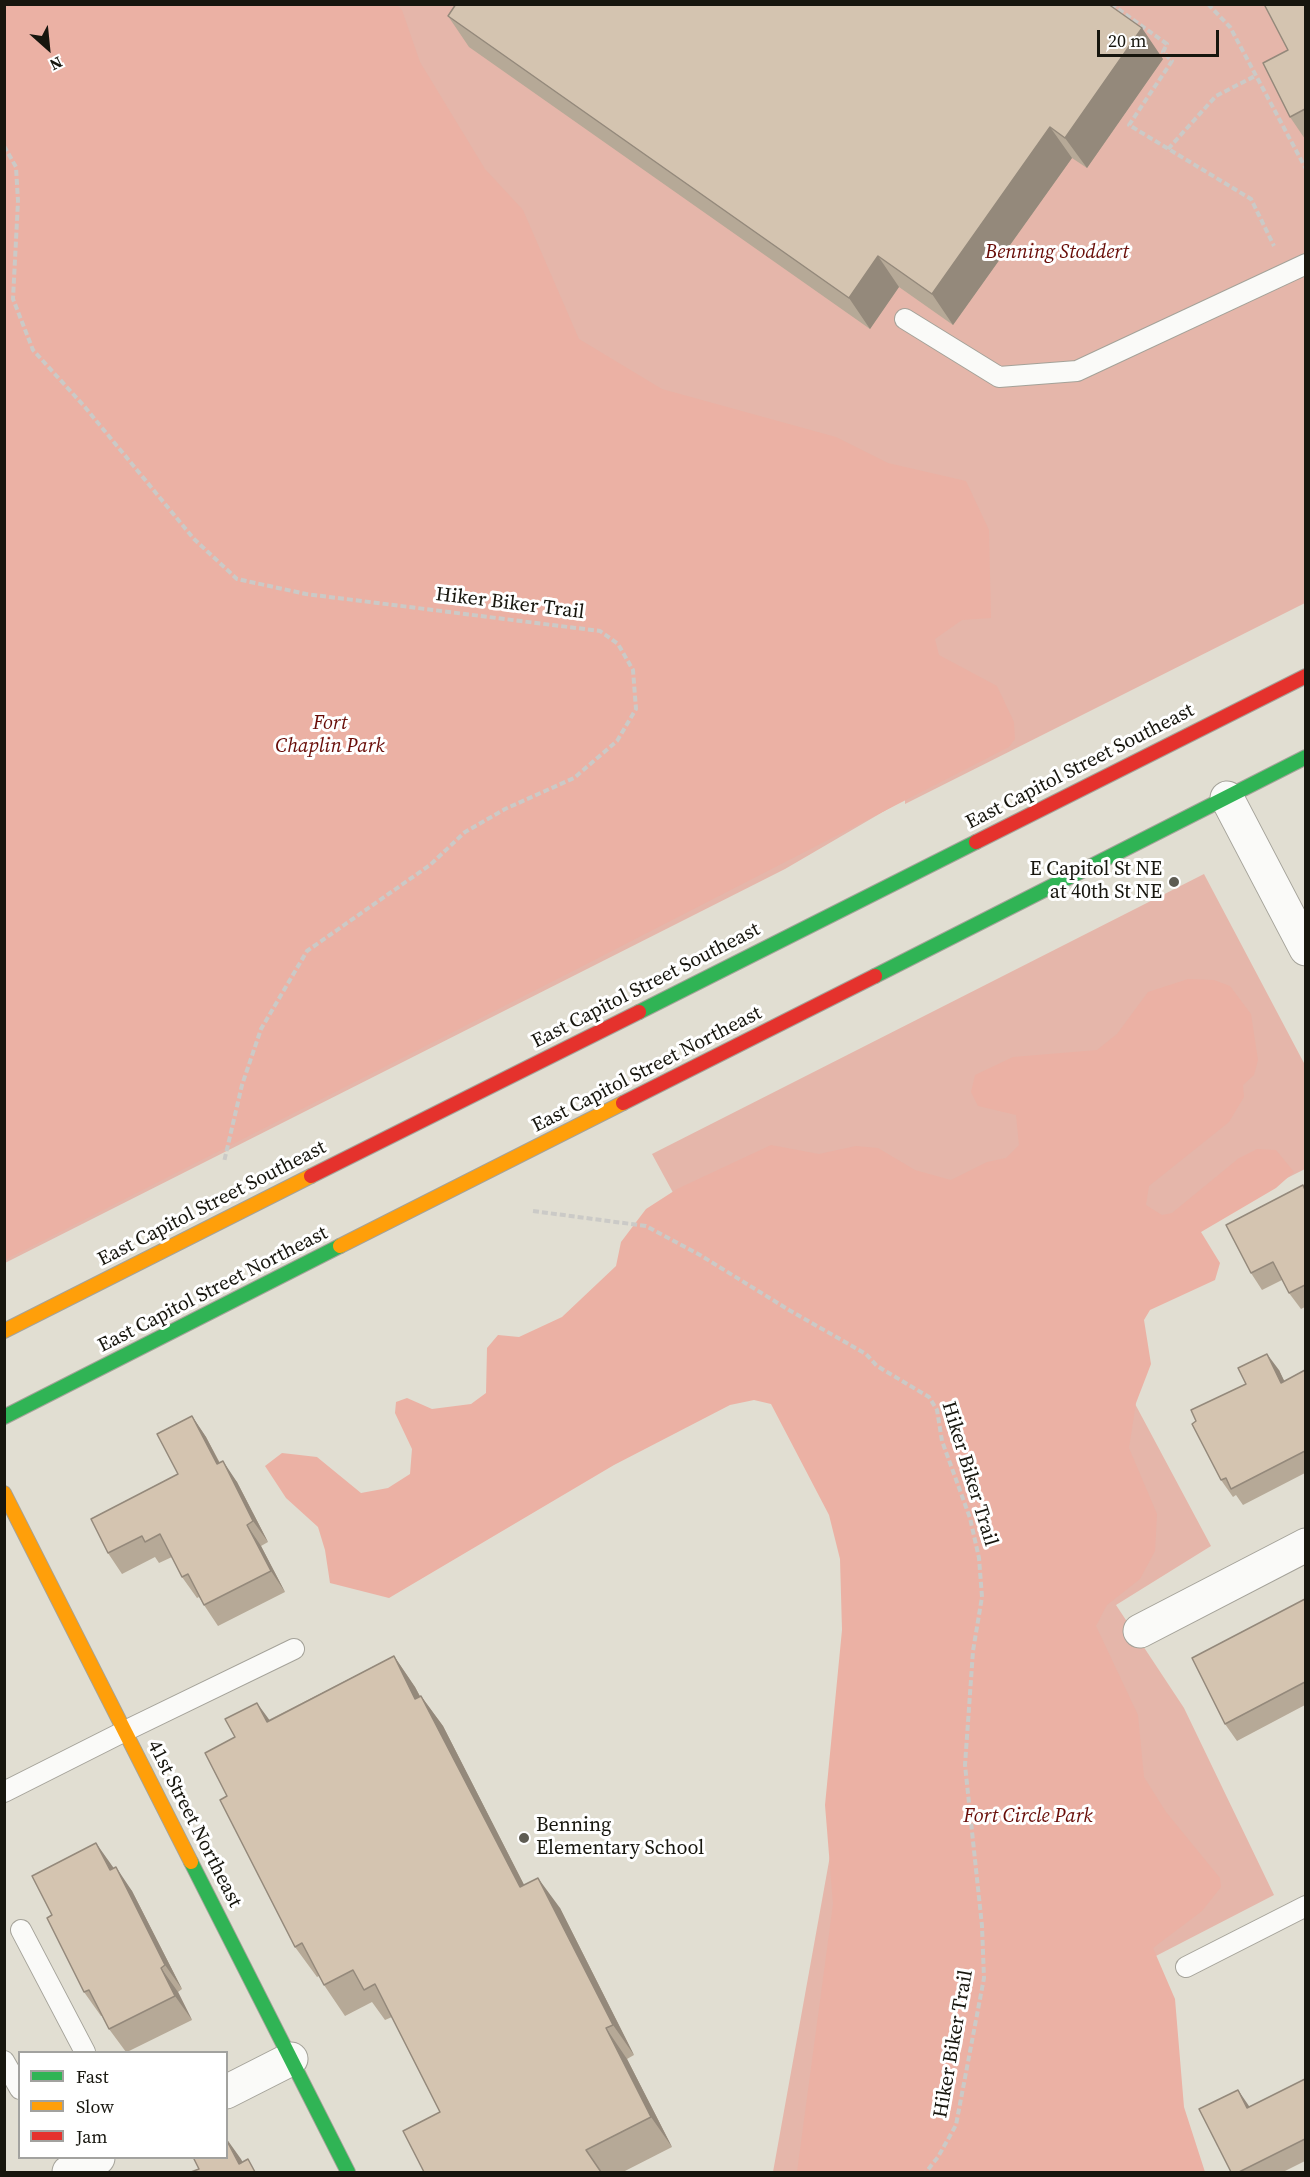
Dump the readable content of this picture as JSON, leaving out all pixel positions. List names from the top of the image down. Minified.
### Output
{"streets":{"main road":["East Capitol Street Southeast","East Capitol Street Northeast","41st Street Northeast"],"path":["Hiker Biker Trail"]},"parks":["Benning Stoddert","Fort Chaplin Park","Fort Circle Park"],"places":["E Capitol St NE at 40th St NE","Benning Elementary School"],"legend":["Fast","Slow","Jam"],"scale_bar":"20 m","north":"bottom right"}
